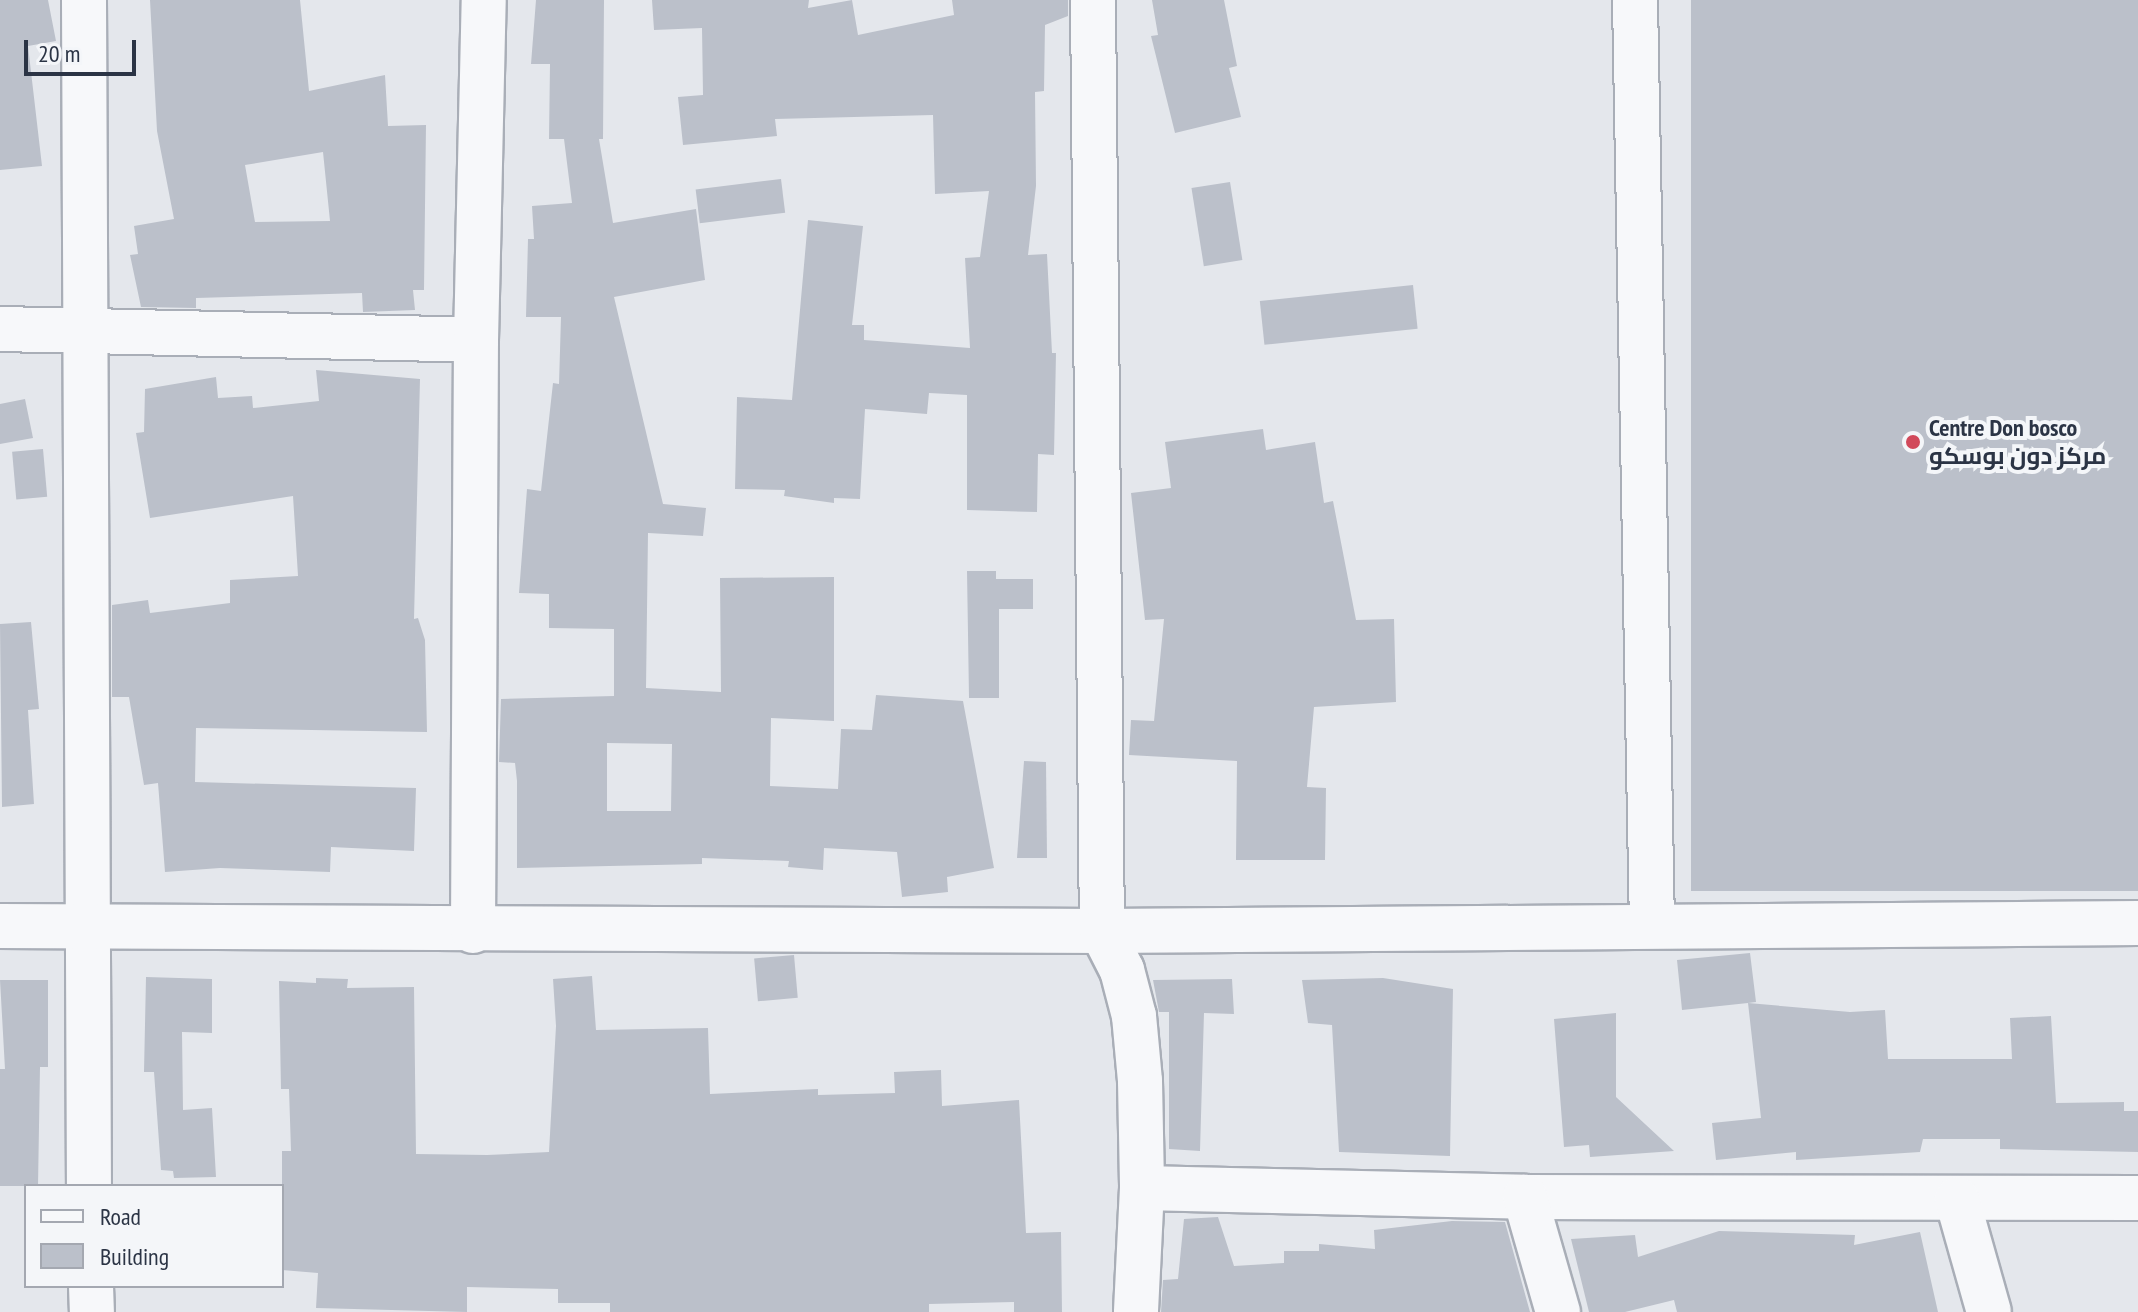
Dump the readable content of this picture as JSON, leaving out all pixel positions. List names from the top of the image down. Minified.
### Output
{"places":["Centre Don bosco مركز دون بوسكو"],"legend":["Road","Building"],"scale_bar":"20 m"}
